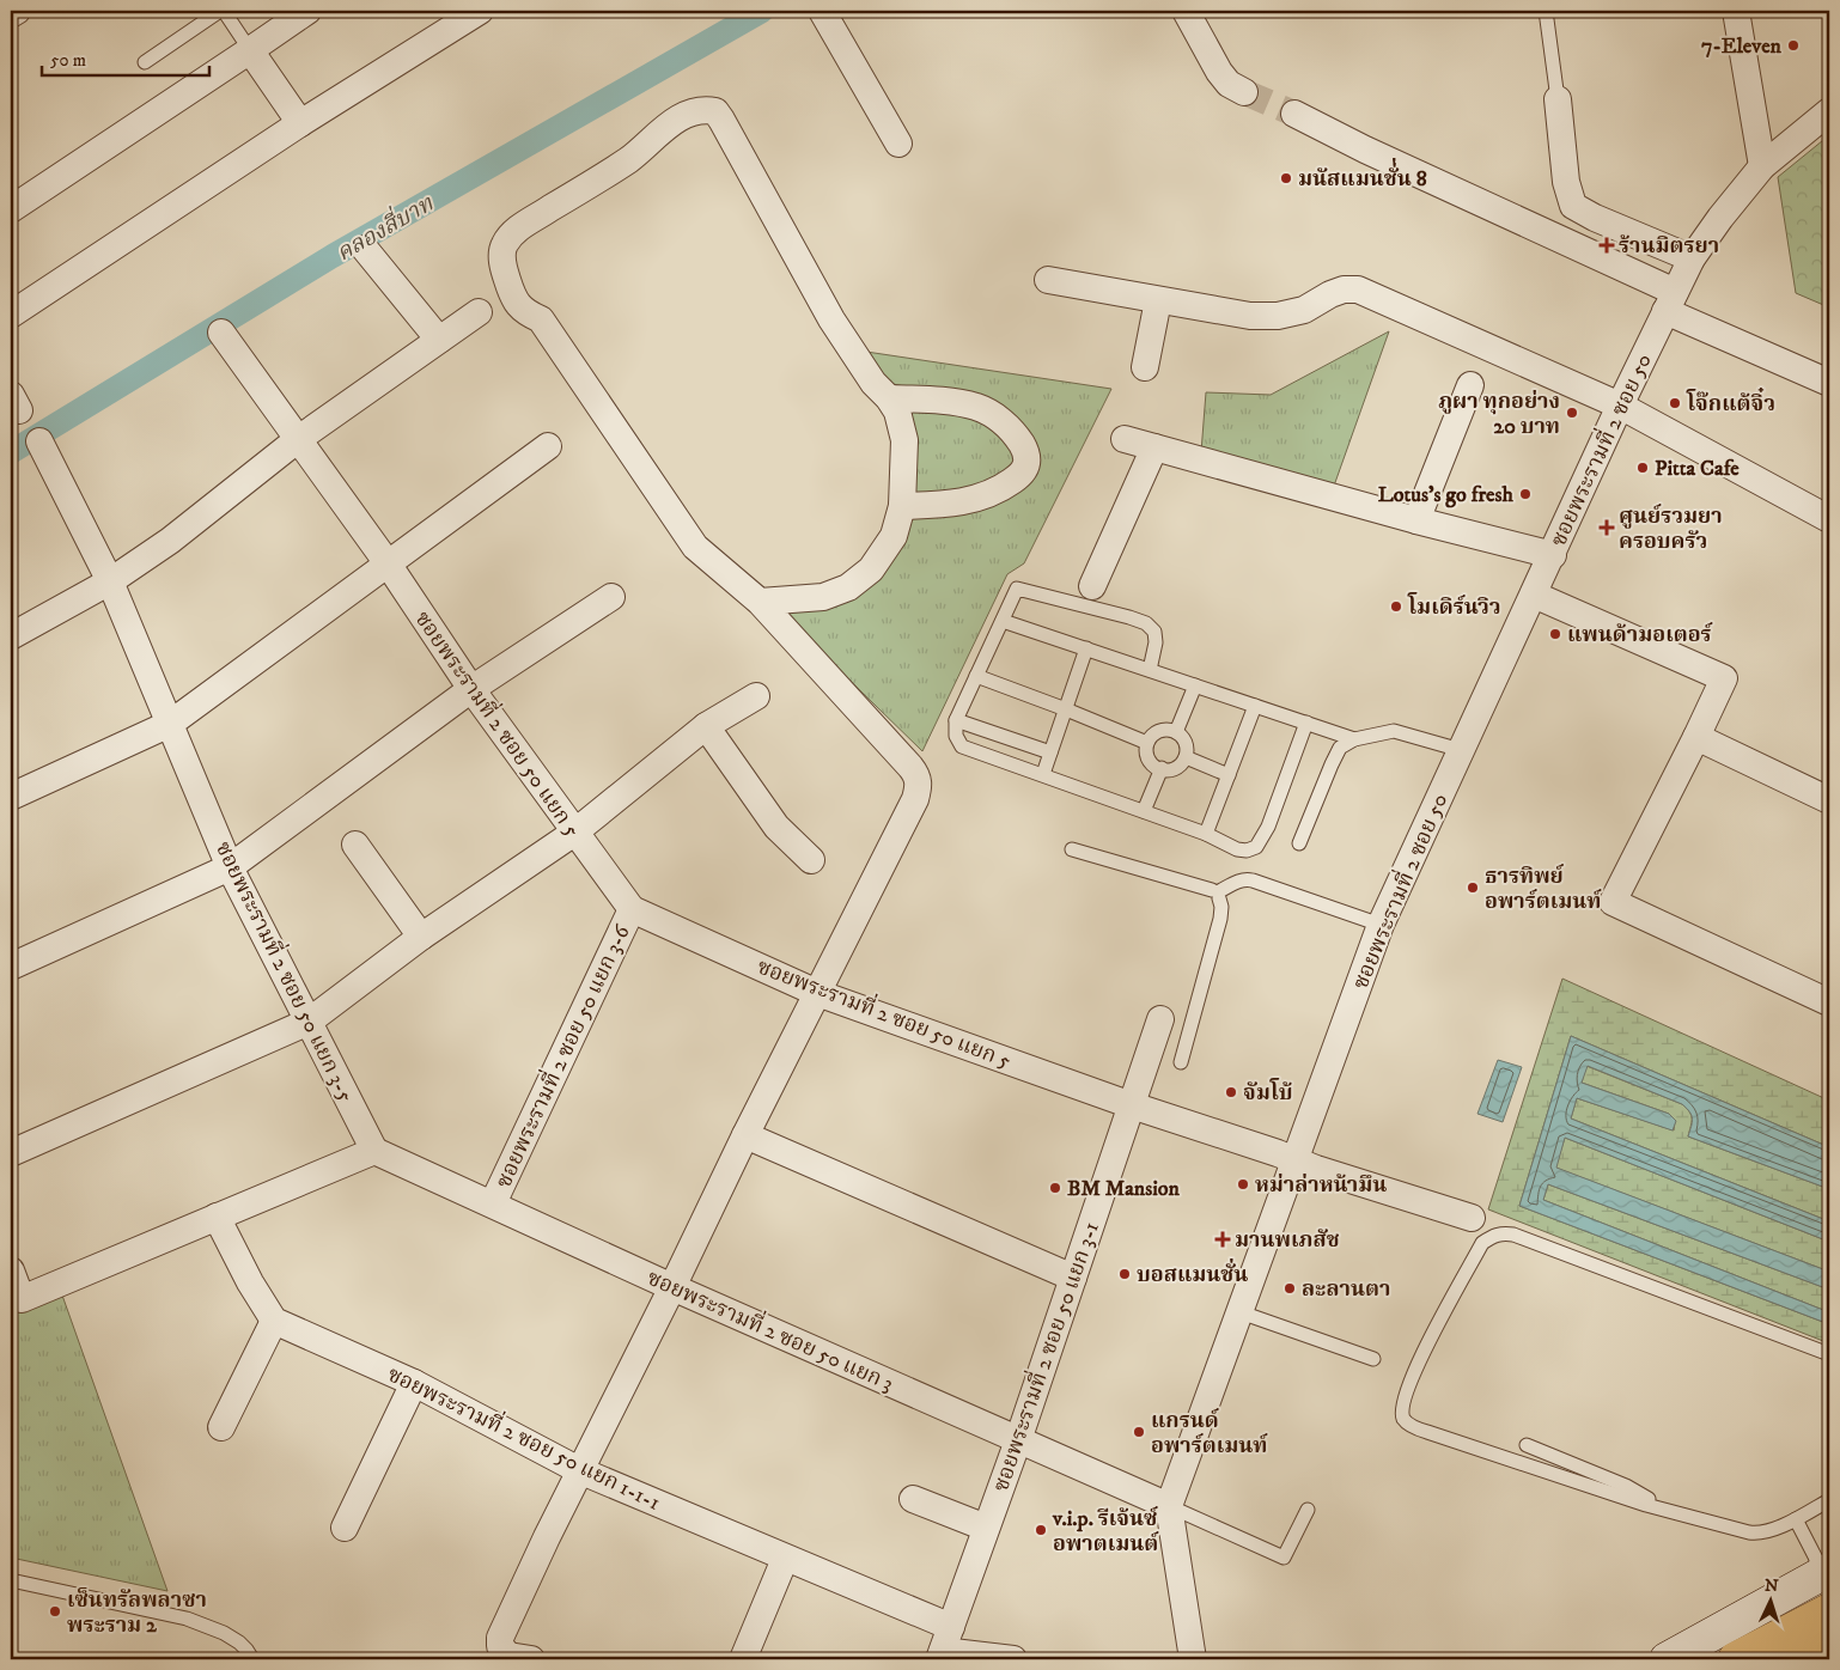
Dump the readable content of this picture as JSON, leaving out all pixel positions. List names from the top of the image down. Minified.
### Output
{"streets":{"street":["ซอยพระรามที่ 2 ซอย 50","ซอยพระรามที่ 2 ซอย 50 แยก 5","ซอยพระรามที่ 2 ซอย 50 แยก 3-5","ซอยพระรามที่ 2 ซอย 50 แยก 3-6","ซอยพระรามที่ 2 ซอย 50 แยก 3","ซอยพระรามที่ 2 ซอย 50 แยก 3-1","ซอยพระรามที่ 2 ซอย 50 แยก 1-1-1"]},"crossings":[["ซอยพระรามที่ 2 ซอย 50","ซอยพระรามที่ 2 ซอย 50 แยก 5"],["ซอยพระรามที่ 2 ซอย 50","ซอยพระรามที่ 2 ซอย 50 แยก 3"],["ซอยพระรามที่ 2 ซอย 50 แยก 5","ซอยพระรามที่ 2 ซอย 50 แยก 3-6"],["ซอยพระรามที่ 2 ซอย 50 แยก 5","ซอยพระรามที่ 2 ซอย 50 แยก 3-1"],["ซอยพระรามที่ 2 ซอย 50 แยก 3-5","ซอยพระรามที่ 2 ซอย 50 แยก 3"],["ซอยพระรามที่ 2 ซอย 50 แยก 3-6","ซอยพระรามที่ 2 ซอย 50 แยก 3"],["ซอยพระรามที่ 2 ซอย 50 แยก 3","ซอยพระรามที่ 2 ซอย 50 แยก 3-1"],["ซอยพระรามที่ 2 ซอย 50 แยก 3-1","ซอยพระรามที่ 2 ซอย 50 แยก 1-1-1"]],"water":["คลองสี่บาท"],"places":{"other":["7-Eleven","มนัสแมนชั่่น 8","โจ๊กแต้จิ๋ว","ภูผา ทุกอย่าง 20 บาท","Pitta Cafe","Lotus's go fresh","โมเดิร์นวิว","แพนด้ามอเตอร์","ธารทิพย์ อพาร์ตเมนท์","จัมโบ้","หม่าล่าหน้ามึน","BM Mansion","บอสแมนชั่น","ละลานตา","แกรนด์ อพาร์ตเมนท์","v.i.p. รีเจ้นซ์ อพาตเมนต์","เซ็นทรัลพลาซา พระราม 2"],"health":["ร้านมิตรยา","ศูนย์รวมยา ครอบครัว","มานพเภสัช"]},"scale_bar":"50 m","north":"top"}
